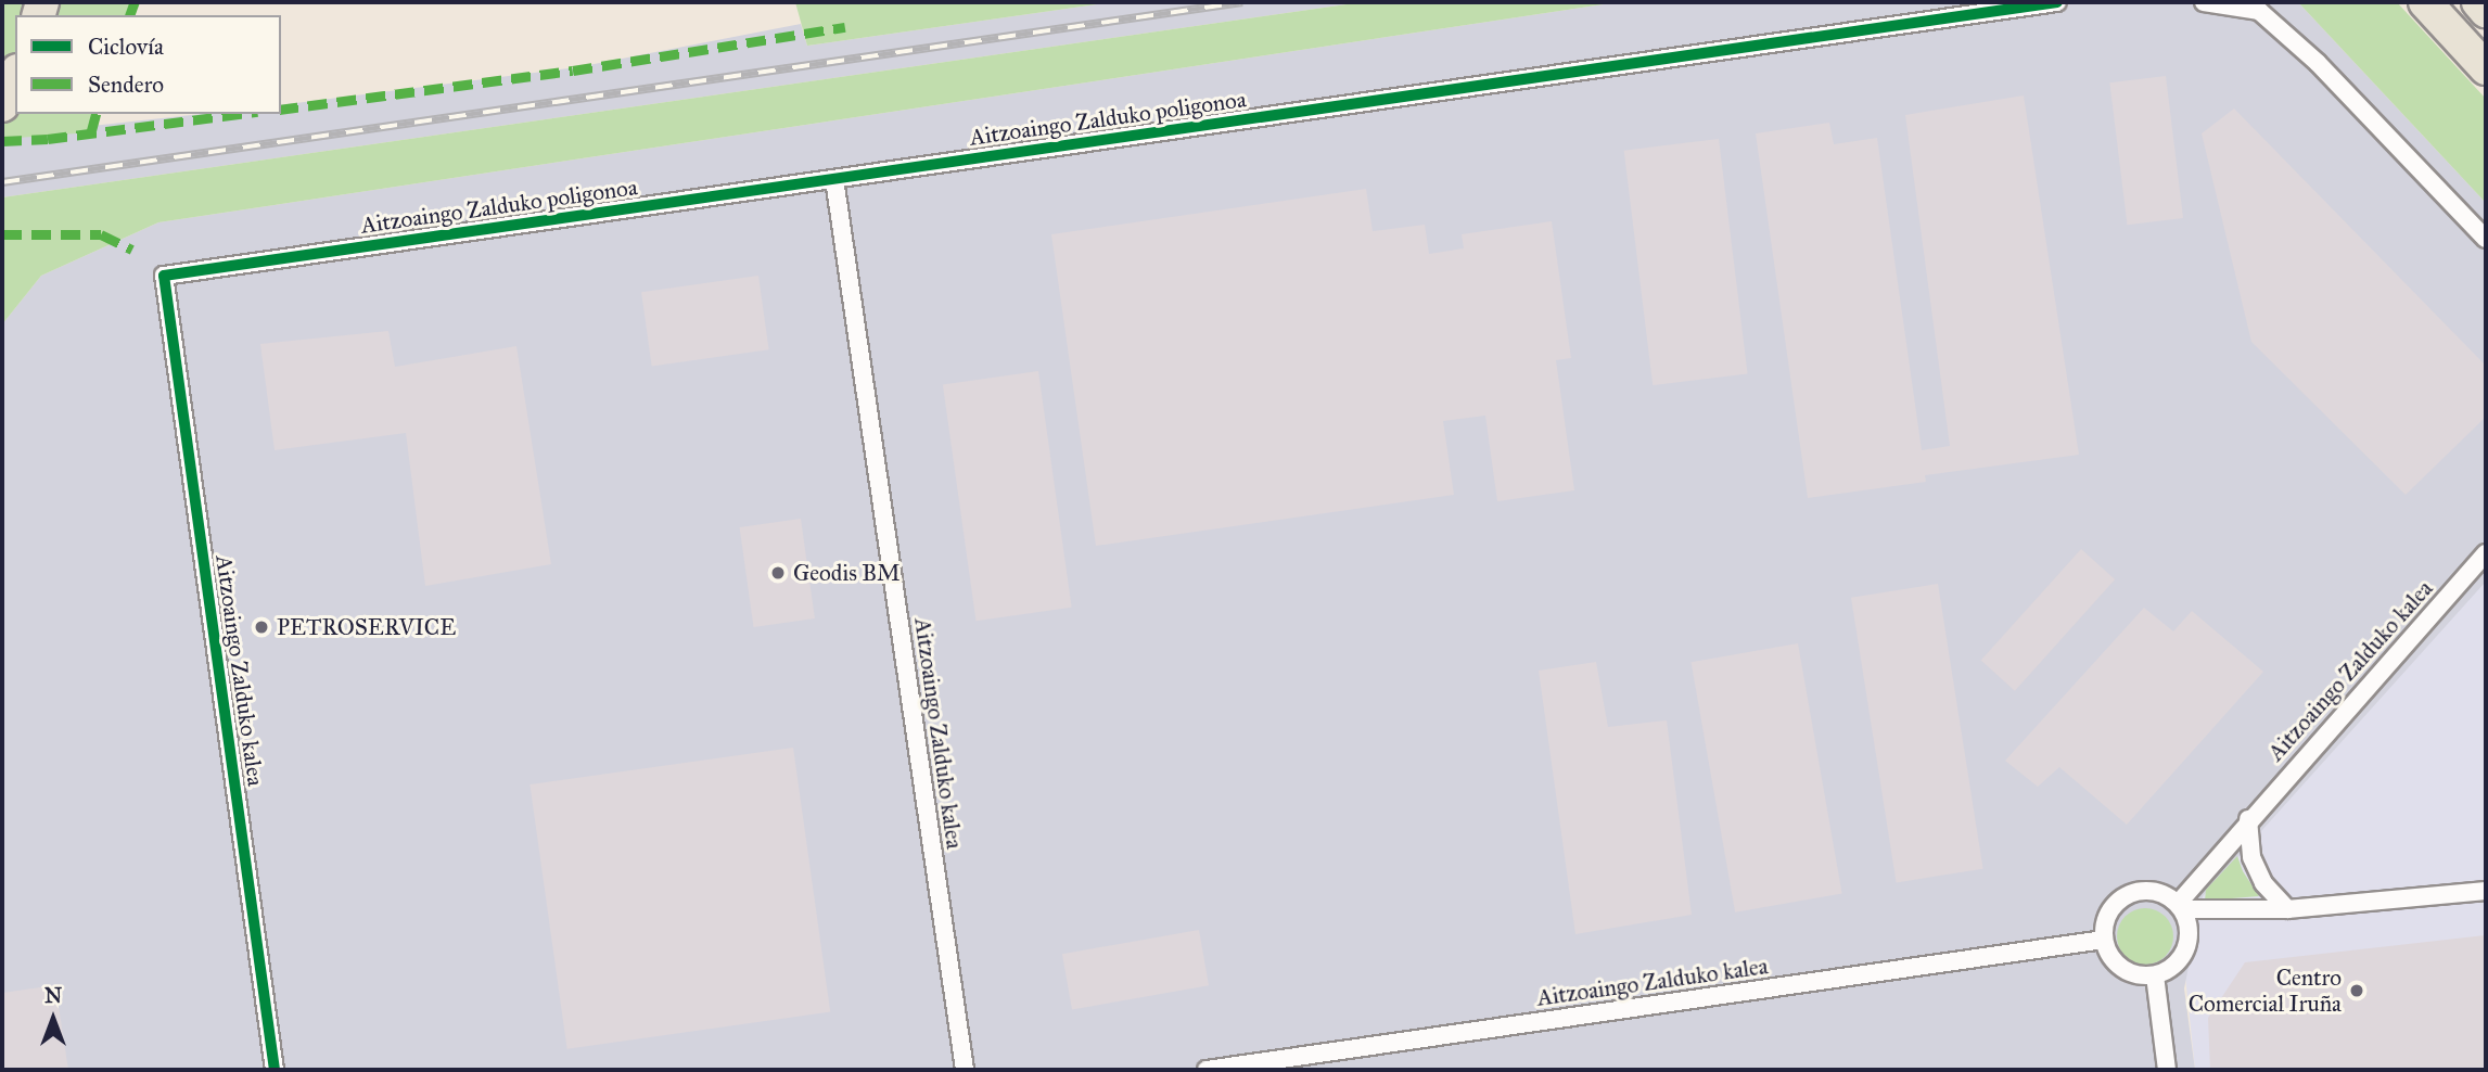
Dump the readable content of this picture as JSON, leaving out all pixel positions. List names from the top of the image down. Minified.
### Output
{"streets":{"street":["Aitzoaingo Zalduko poligonoa","Aitzoaingo Zalduko kalea"]},"crossings":[["Aitzoaingo Zalduko poligonoa","Aitzoaingo Zalduko kalea"]],"places":["Geodis BM","PETROSERVICE","Centro Comercial Iruña"],"legend":["Ciclovía","Sendero"],"north":"top"}
